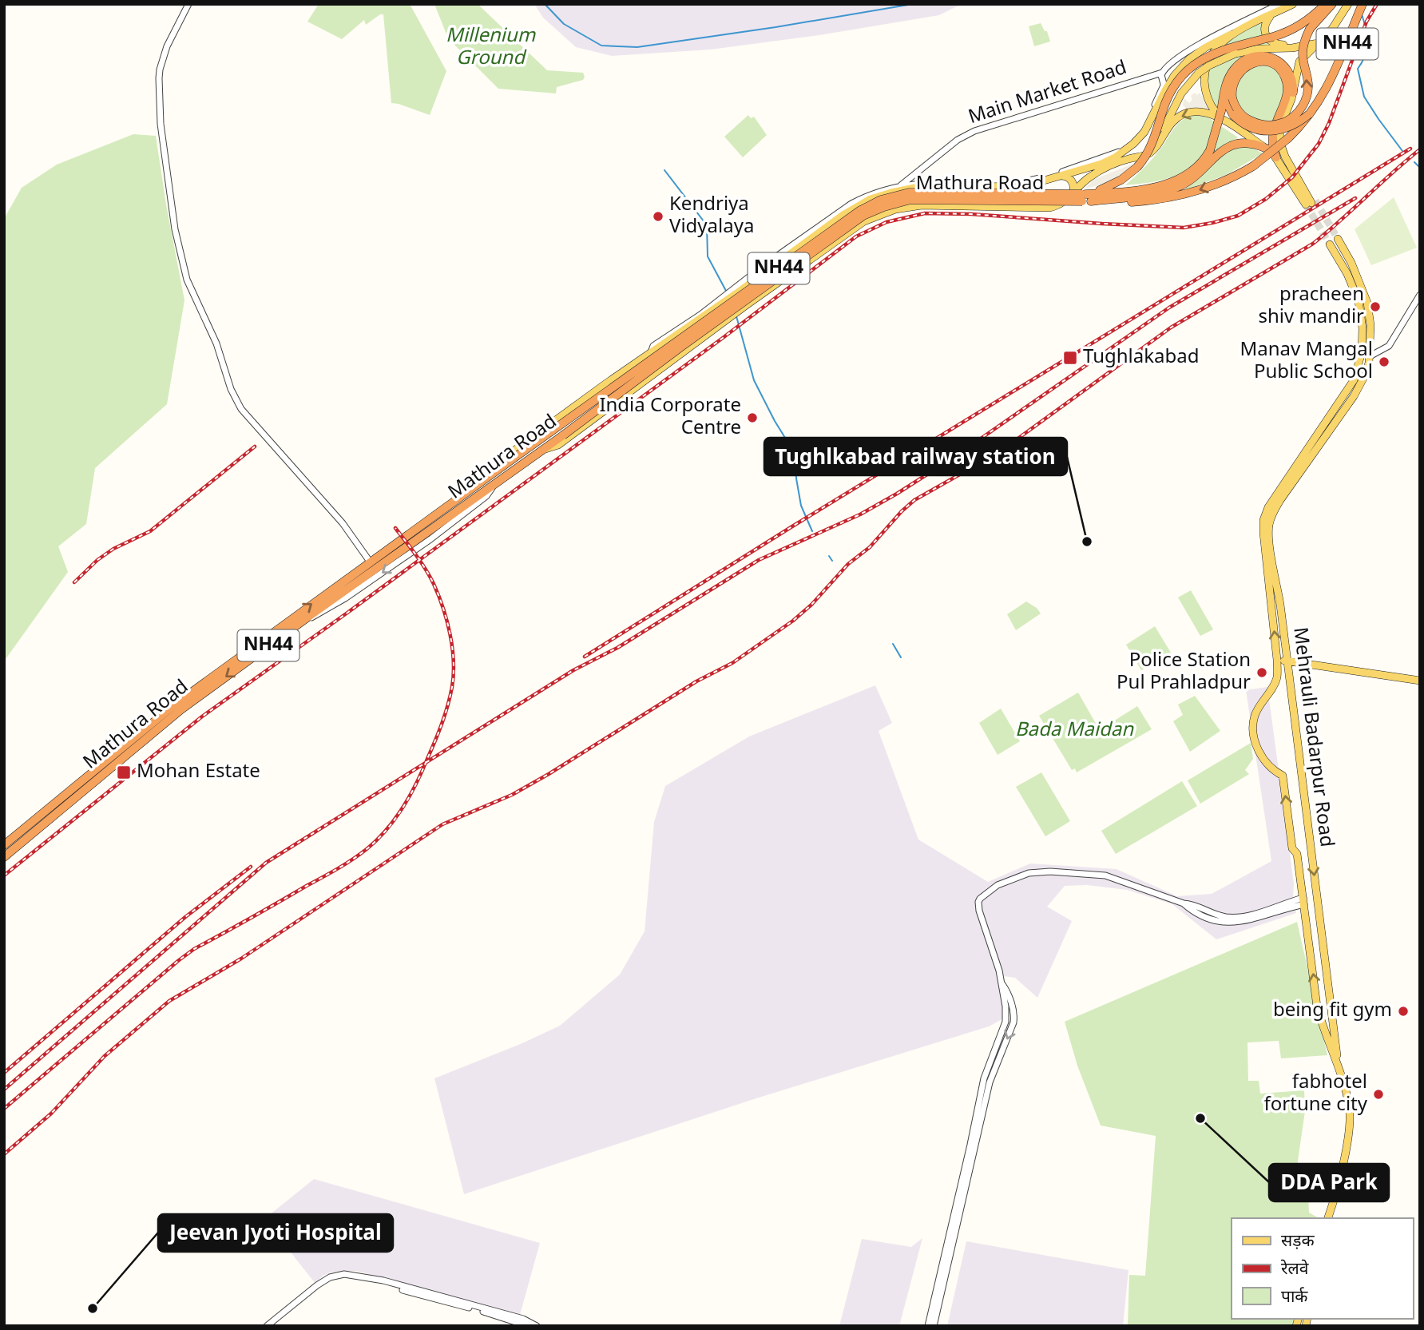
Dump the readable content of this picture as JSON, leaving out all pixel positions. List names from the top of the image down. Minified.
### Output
{"streets":{"highway":["NH44","Mathura Road"],"main road":["Mehrauli Badarpur Road"],"street":["Main Market Road"]},"crossings":[["Main Market Road","Mathura Road"]],"parks":["Millenium Ground","Bada Maidan"],"places":{"other":["Kendriya Vidyalaya","pracheen shiv mandir","Manav Mangal Public School","India Corporate Centre","Tughlkabad railway station","Police Station Pul Prahladpur","being fit gym","fabhotel fortune city","DDA Park","Jeevan Jyoti Hospital"],"transit":["Tughlakabad","Mohan Estate"]},"legend":["सड़क","रेलवे","पार्क"]}
